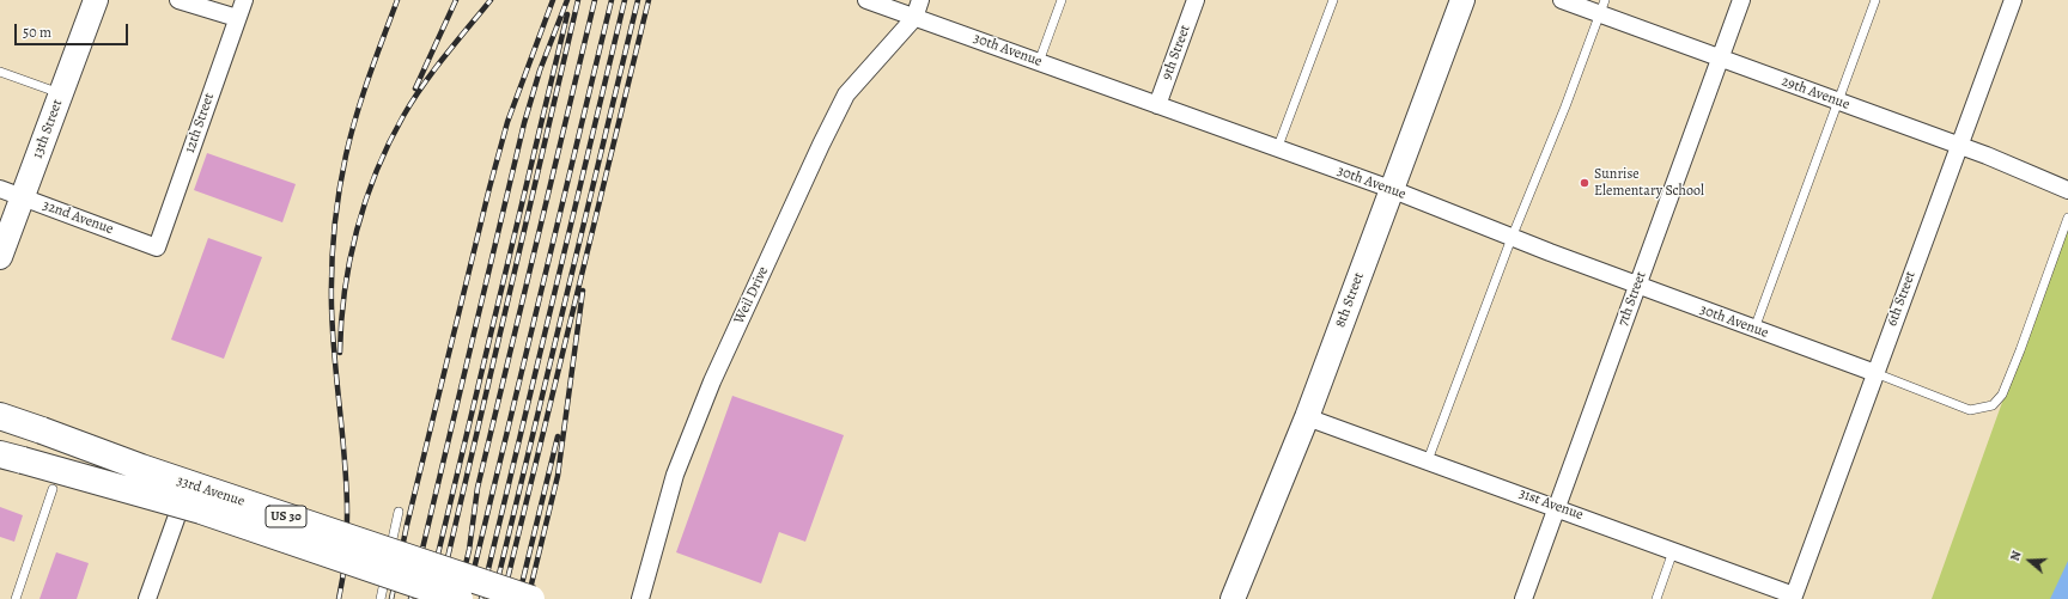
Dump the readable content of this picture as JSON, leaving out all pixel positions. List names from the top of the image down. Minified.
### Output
{"streets":{"highway":["33rd Avenue","US 30"],"main road":["13th Street","8th Street"],"street":["30th Avenue","9th Street","29th Avenue","12th Street","32nd Avenue","Weil Drive","7th Street","6th Street","31st Avenue"]},"crossings":[["30th Avenue","9th Street"],["30th Avenue","Weil Drive"],["30th Avenue","7th Street"],["30th Avenue","6th Street"],["30th Avenue","8th Street"],["29th Avenue","7th Street"],["29th Avenue","6th Street"],["12th Street","32nd Avenue"],["13th Street","32nd Avenue"],["7th Street","31st Avenue"],["6th Street","31st Avenue"],["8th Street","31st Avenue"]],"places":["Sunrise Elementary School"],"scale_bar":"50 m","north":"left"}
